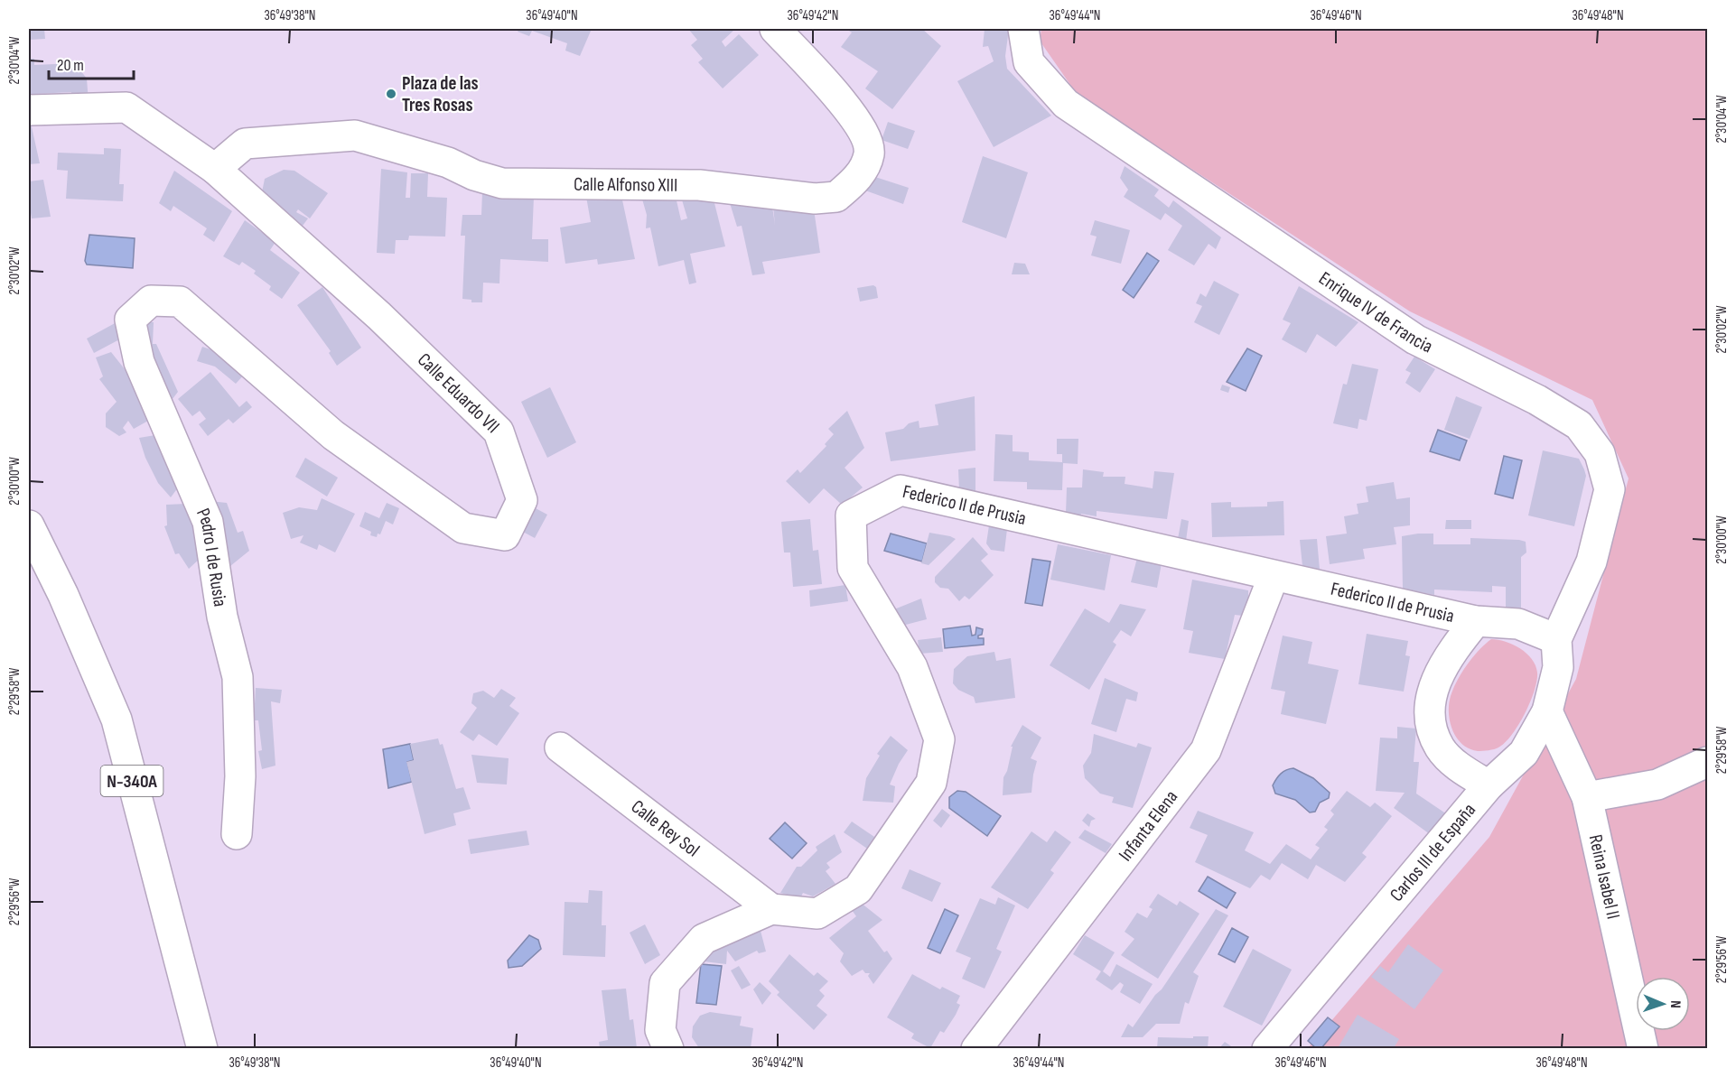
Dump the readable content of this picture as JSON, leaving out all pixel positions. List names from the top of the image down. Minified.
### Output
{"streets":{"main road":["Calle Alfonso XIII","Enrique IV de Francia","Calle Eduardo VII","Federico II de Prusia","Pedro I de Rusia","N-340A","Infanta Elena","Calle Rey Sol","Carlos III de España","Reina Isabel II"]},"crossings":[["Calle Alfonso XIII","Calle Eduardo VII"],["Enrique IV de Francia","Federico II de Prusia"],["Enrique IV de Francia","Carlos III de España"],["Enrique IV de Francia","Reina Isabel II"],["Calle Eduardo VII","Pedro I de Rusia"],["Federico II de Prusia","Infanta Elena"],["Federico II de Prusia","Calle Rey Sol"],["Federico II de Prusia","Carlos III de España"],["Federico II de Prusia","Reina Isabel II"],["Carlos III de España","Reina Isabel II"]],"places":["Plaza de las Tres Rosas"],"scale_bar":"20 m","north":"right","coordinates":["36°49'38\"N","36°49'40\"N","36°49'42\"N","36°49'44\"N","36°49'46\"N","36°49'48\"N","2°30'04\"W","2°30'02\"W","2°30'00\"W","2°29'58\"W","2°29'56\"W"]}
